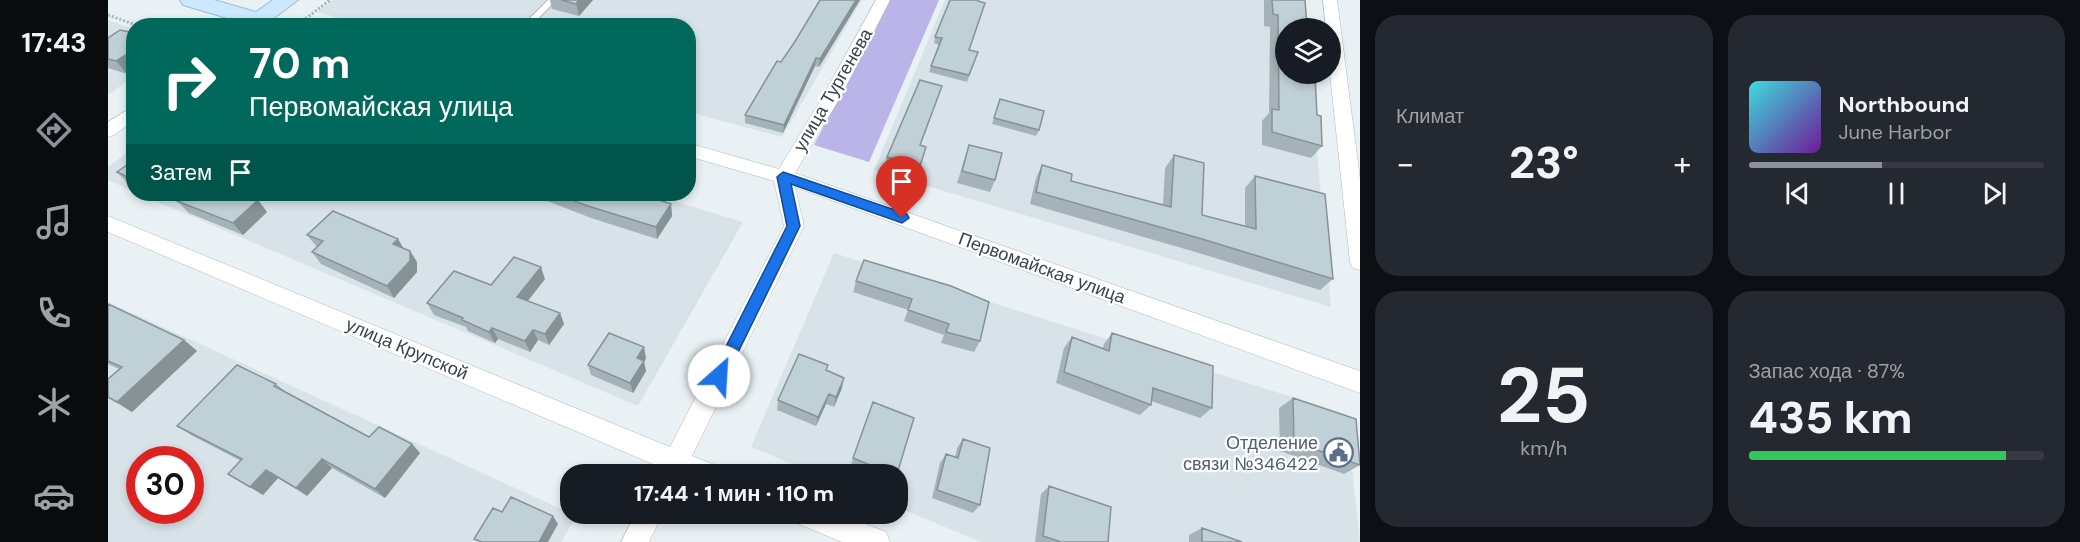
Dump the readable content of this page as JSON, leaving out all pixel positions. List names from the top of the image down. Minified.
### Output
{"streets":{"street":["улица Тургенева","Первомайская улица","улица Крупской"]},"crossings":[["улица Тургенева","Первомайская улица"]],"places":{"public building":["Отделение связи №346422"]},"page":{"tabs":"17:43","tile":["Климат",["25","km/h"],["Запас хода · 87%","435 km"]],"turn":["70 m","Первомайская улица"],"song":["Northbound","June Harbor"],"heat":["−","23°","+"],"then":"Затем","limit":"30","trip":"17:44 · 1 мин · 110 m"}}
